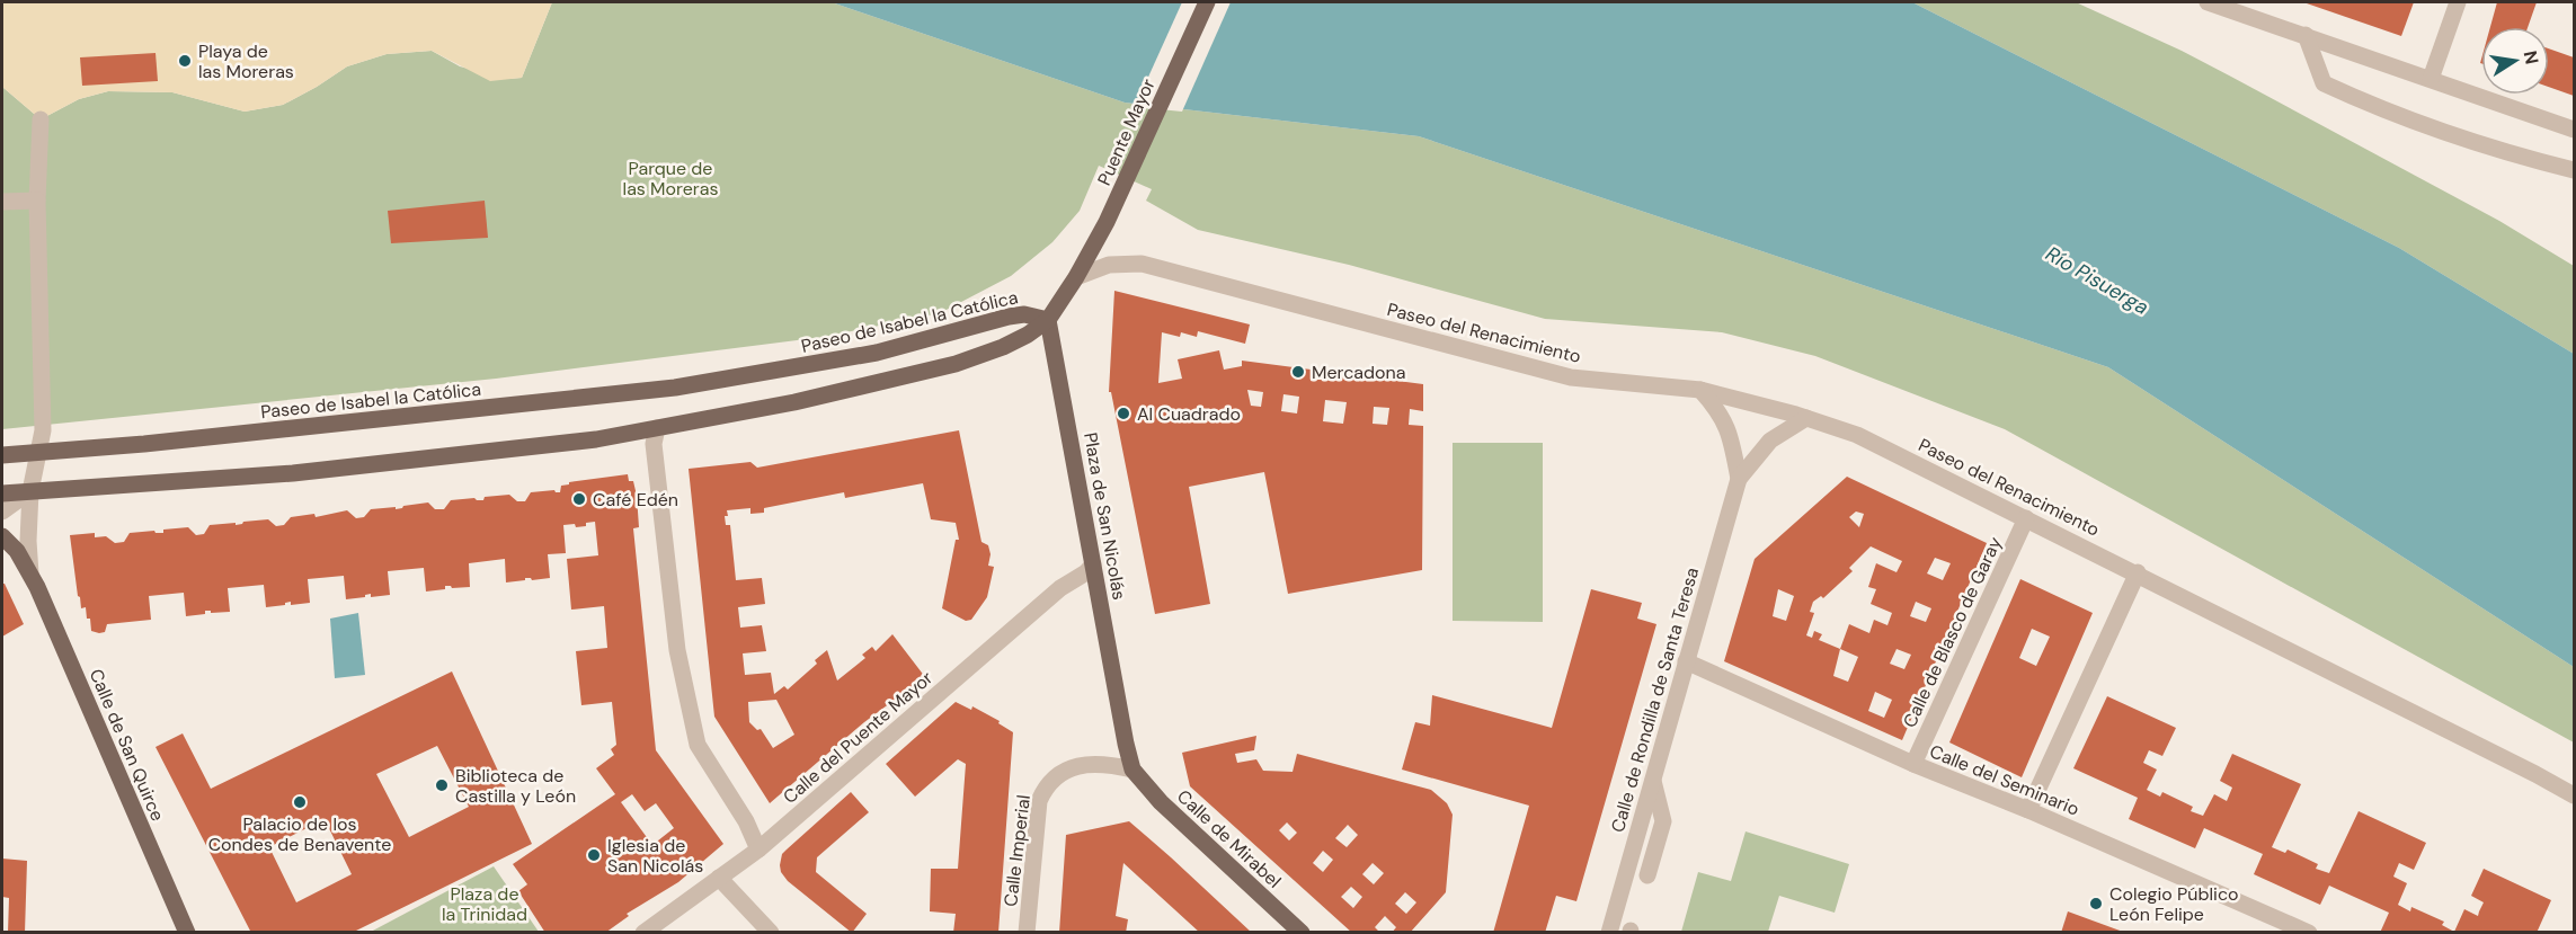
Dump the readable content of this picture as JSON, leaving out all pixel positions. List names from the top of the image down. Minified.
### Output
{"streets":{"main road":["Puente Mayor","Paseo de Isabel la Católica","Plaza de San Nicolás","Calle de San Quirce","Calle de Mirabel"],"street":["Paseo del Renacimiento","Calle de Blasco de Garay","Calle de Rondilla de Santa Teresa","Calle del Puente Mayor","Calle del Seminario","Calle Imperial"]},"crossings":[["Puente Mayor","Paseo del Renacimiento"],["Paseo de Isabel la Católica","Plaza de San Nicolás"],["Paseo de Isabel la Católica","Calle de San Quirce"],["Paseo del Renacimiento","Calle de Blasco de Garay"],["Paseo del Renacimiento","Calle de Rondilla de Santa Teresa"],["Plaza de San Nicolás","Calle del Puente Mayor"],["Plaza de San Nicolás","Calle de Mirabel"],["Plaza de San Nicolás","Calle Imperial"],["Calle de Blasco de Garay","Calle del Seminario"],["Calle de Rondilla de Santa Teresa","Calle del Seminario"],["Calle de Mirabel","Calle Imperial"]],"water":["Río Pisuerga"],"parks":["Parque de las Moreras","Plaza de la Trinidad"],"places":["Playa de las Moreras","Mercadona","Al Cuadrado","Café Edén","Biblioteca de Castilla y León","Palacio de los Condes de Benavente","Iglesia de San Nicolás","Colegio Público León Felipe"],"north":"right"}
